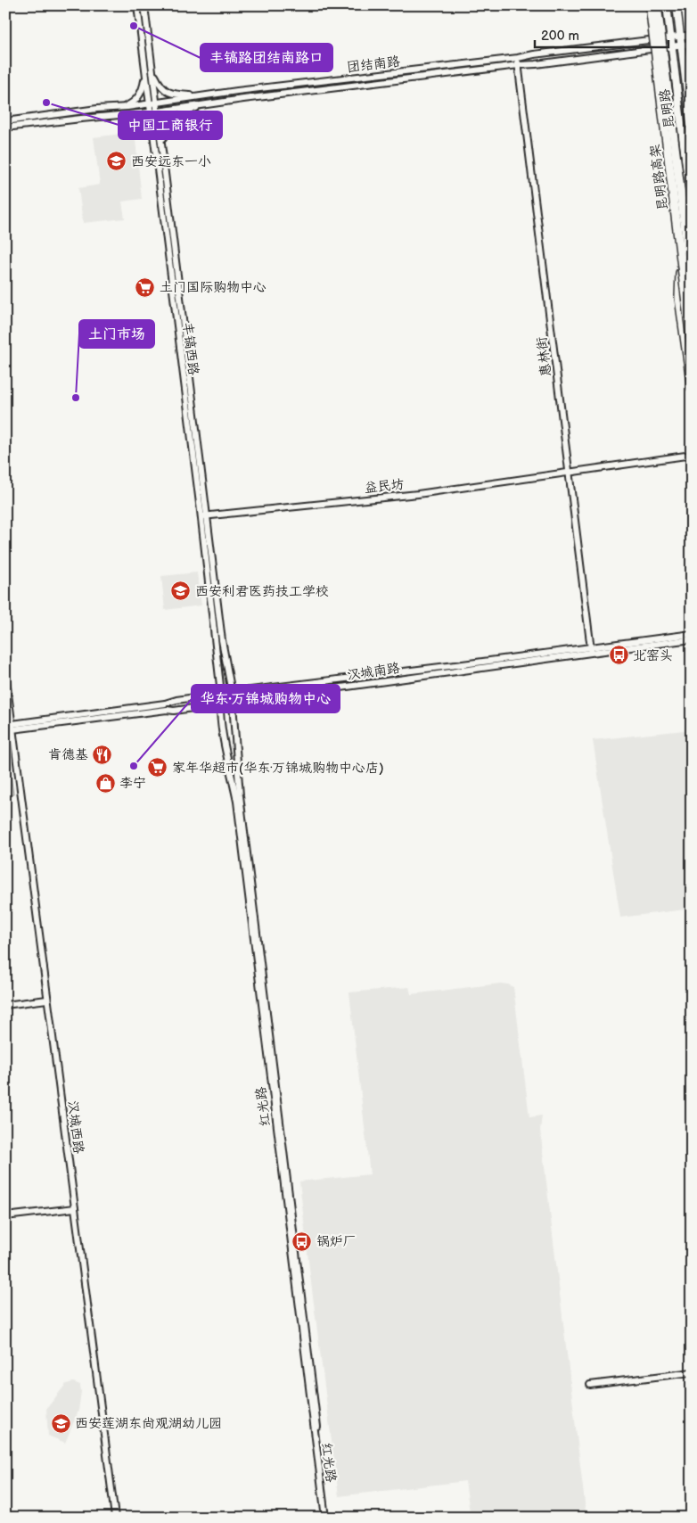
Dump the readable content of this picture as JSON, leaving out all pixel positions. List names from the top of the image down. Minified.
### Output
{"streets":{"highway":["昆明路高架"],"main road":["团结南路","昆明路","丰镐西路","惠林街","益民坊","汉城南路","红光路","汉城西路"]},"crossings":[["团结南路","昆明路"],["团结南路","丰镐西路"],["团结南路","惠林街"],["丰镐西路","益民坊"],["丰镐西路","汉城南路"],["丰镐西路","红光路"],["惠林街","益民坊"],["惠林街","汉城南路"],["汉城南路","红光路"],["汉城南路","汉城西路"]],"places":{"other":["丰镐路团结南路口","中国工商银行","土门市场","华东·万锦城购物中心"],"school or university":["西安远东一小","西安利君医药技工学校","西安莲湖东尚观湖幼儿园"],"supermarket":["土门国际购物中心","家年华超市(华东·万锦城购物中心店)"],"bus stop":["北窑头","锅炉厂"],"restaurant":["肯德基"],"shop":["李宁"]},"scale_bar":"200 m"}
